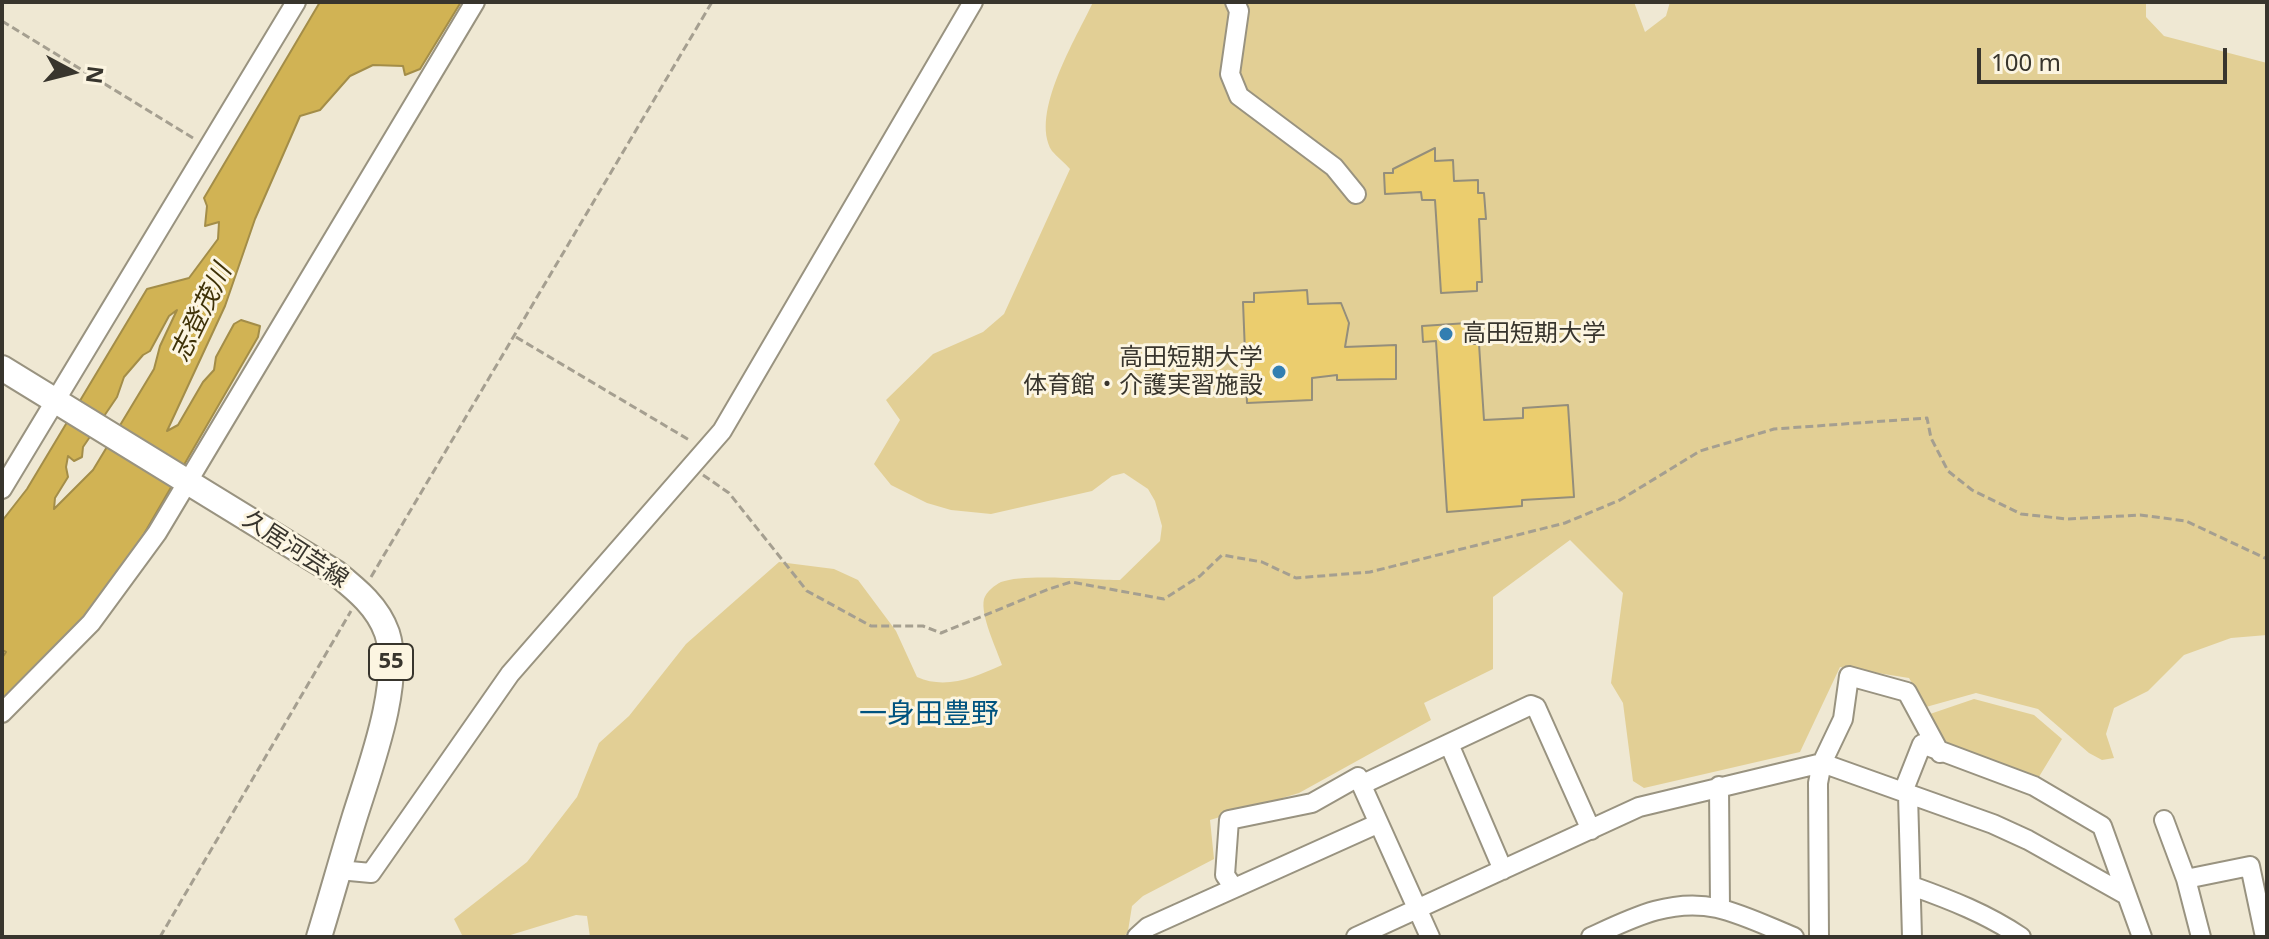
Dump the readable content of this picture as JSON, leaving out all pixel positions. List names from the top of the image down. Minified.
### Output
{"streets":{"main road":["久居河芸線","55"]},"districts":["一身田豊野"],"water":["志登茂川"],"places":["高田短期大学","高田短期大学 体育館・介護実習施設"],"scale_bar":"100 m","north":"right"}
